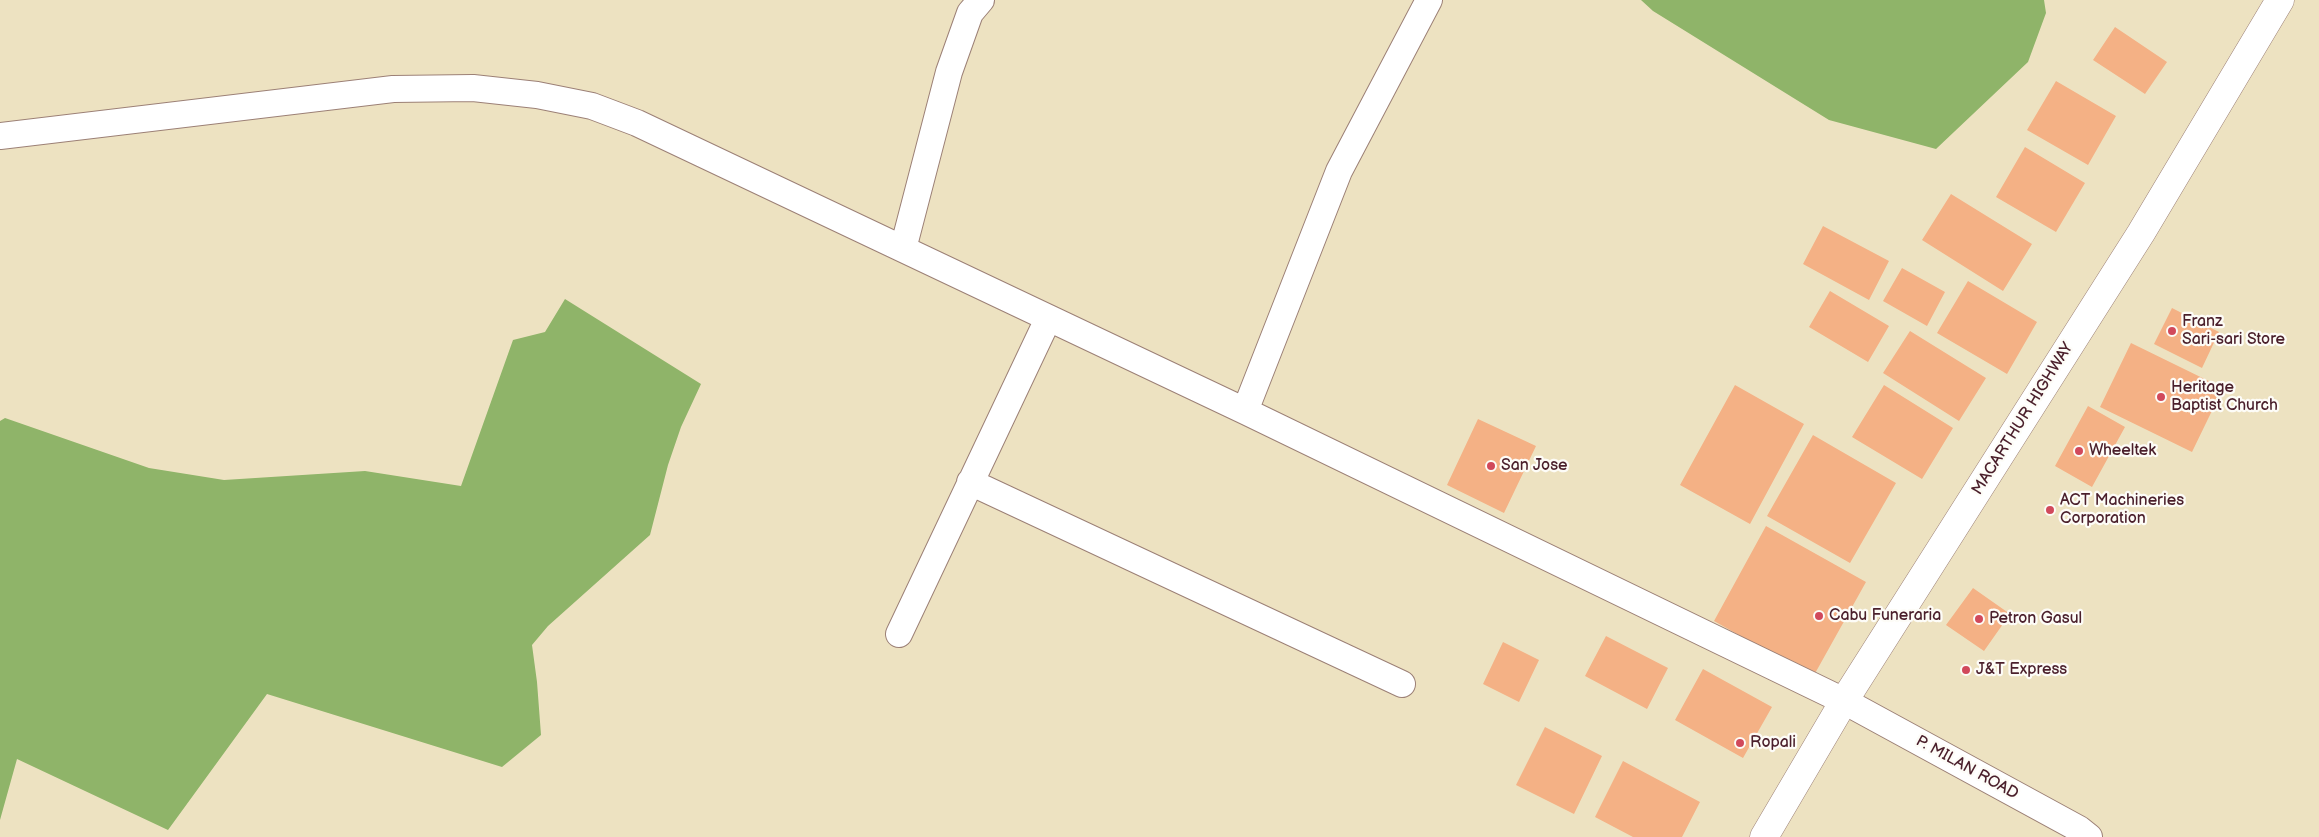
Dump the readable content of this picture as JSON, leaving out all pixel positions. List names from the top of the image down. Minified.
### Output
{"streets":{"highway":["MACARTHUR HIGHWAY"],"street":["P. MILAN ROAD"]},"crossings":[["MACARTHUR HIGHWAY","P. MILAN ROAD"]],"places":["Franz Sari-sari Store","Heritage Baptist Church","Wheeltek","San Jose","ACT Machineries Corporation","Cabu Funeraria","Petron Gasul","J&T Express","Ropali"]}
